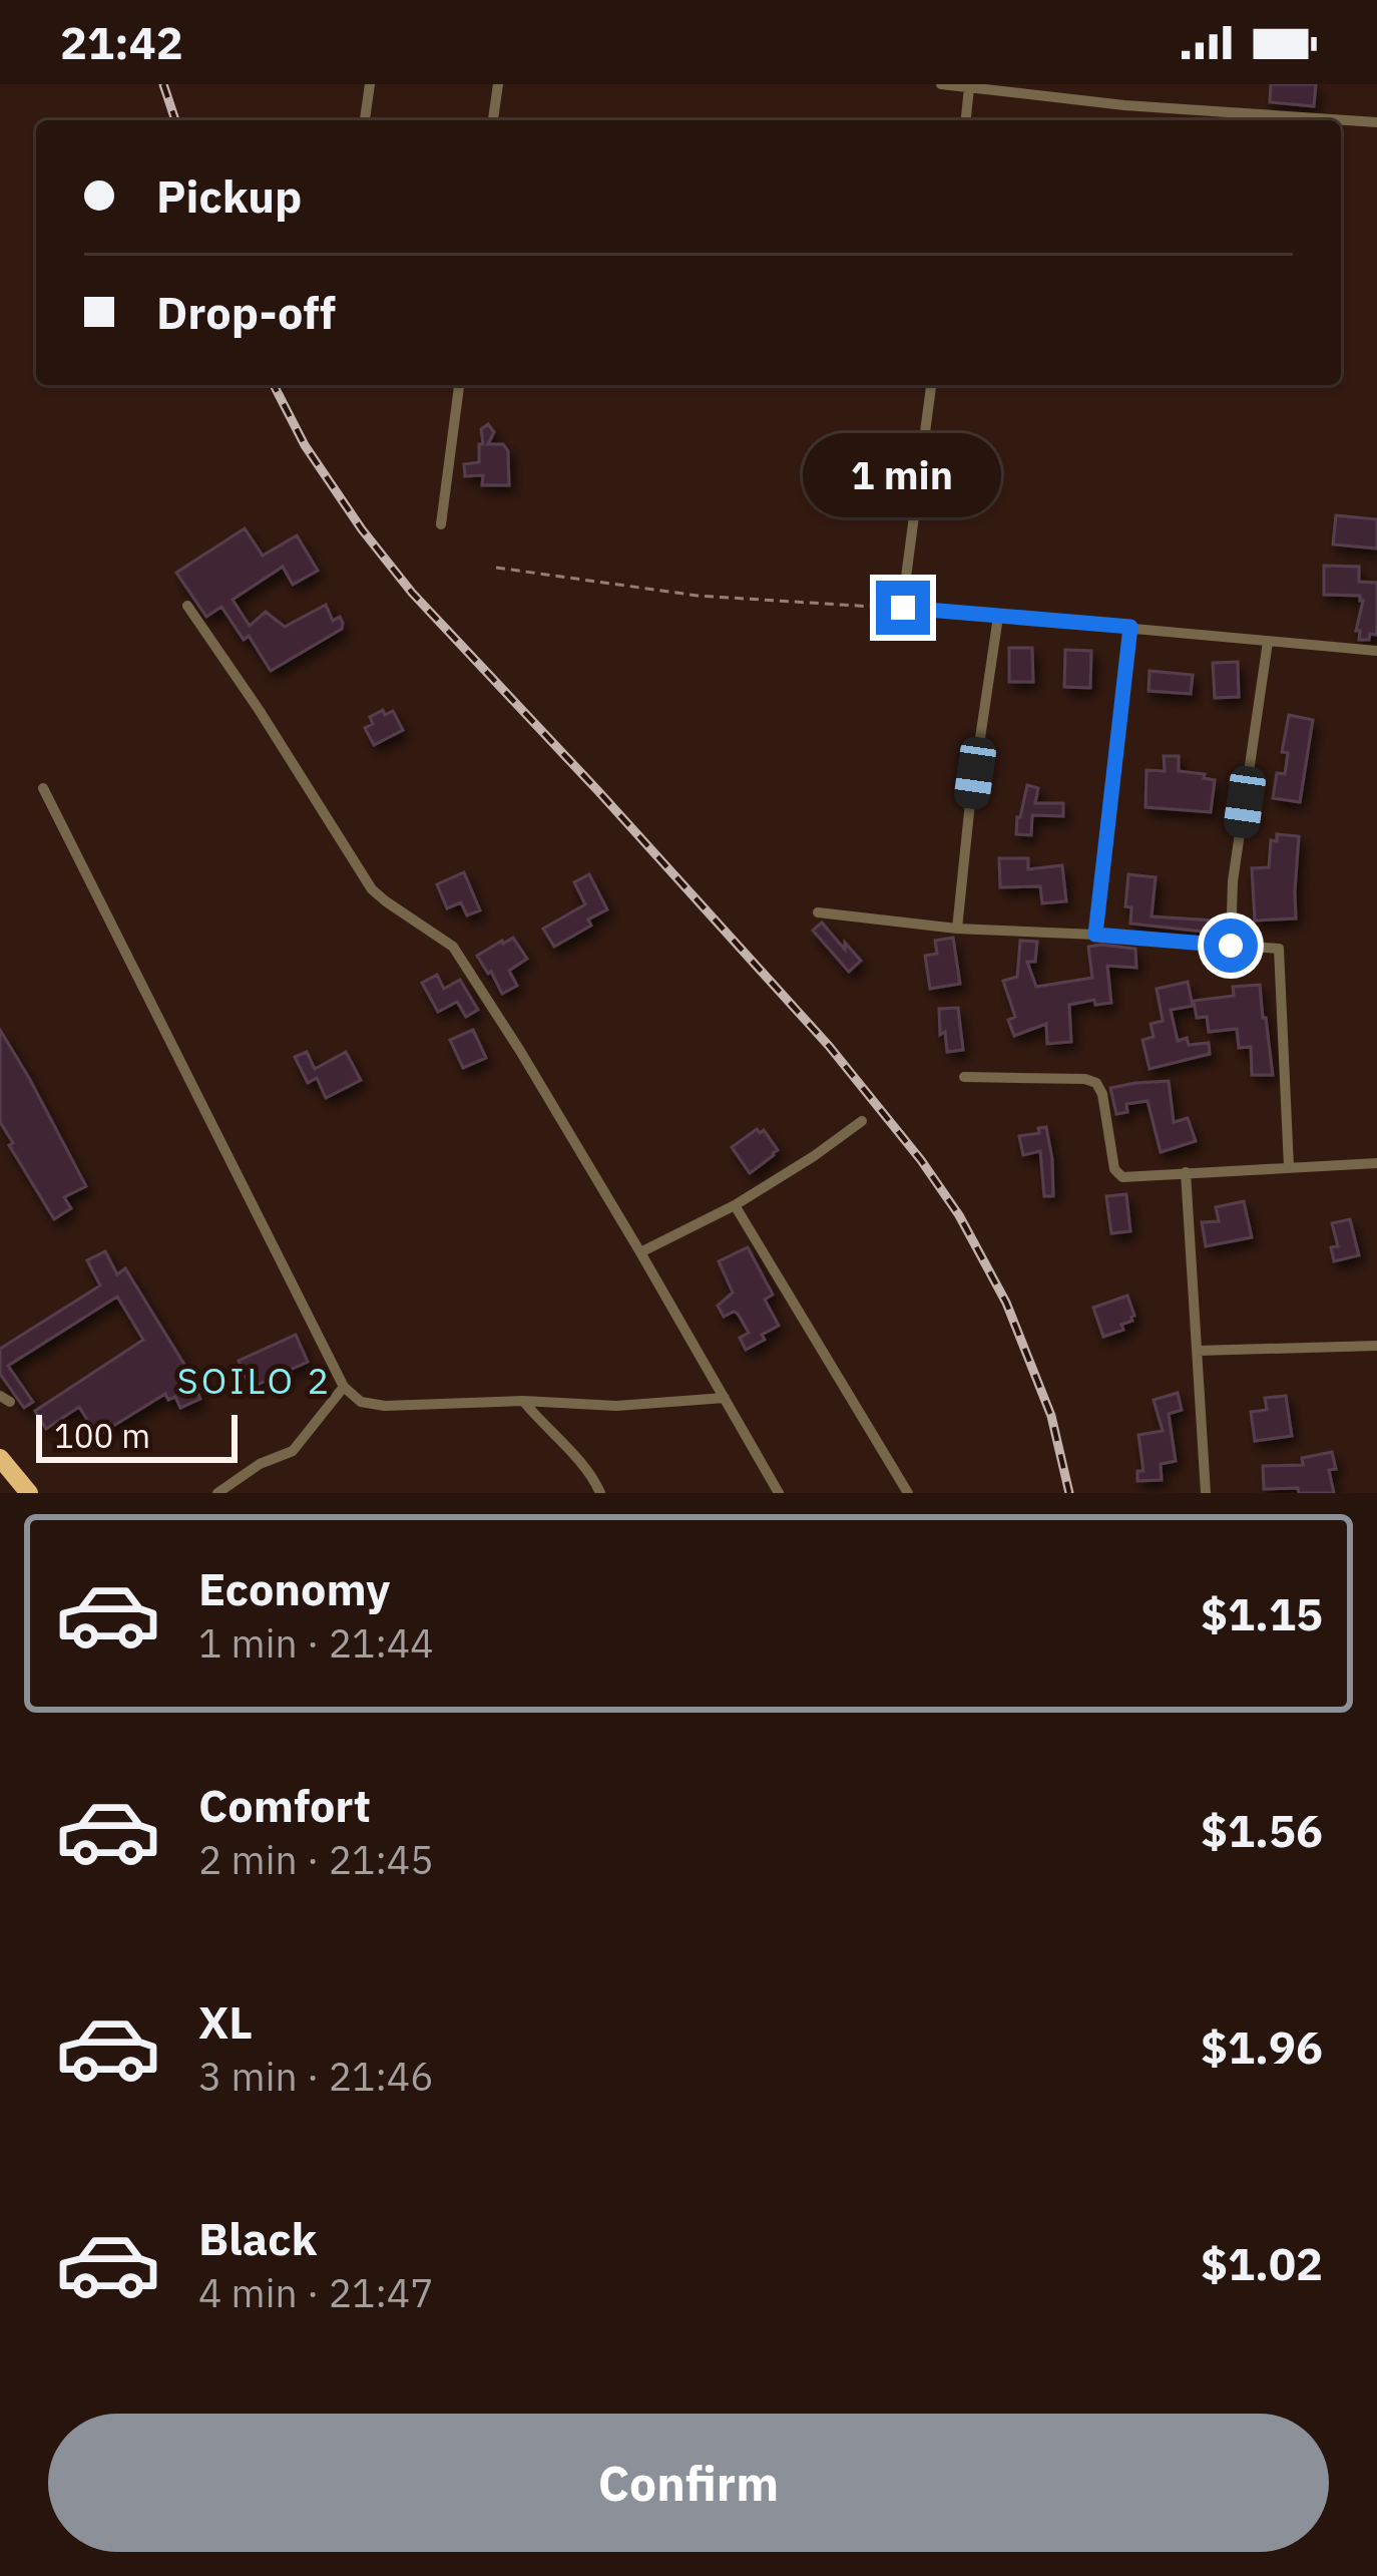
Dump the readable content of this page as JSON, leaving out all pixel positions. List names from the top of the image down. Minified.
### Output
{"districts":["SOILO 2"],"scale_bar":"100 m","page":{"status":"21:42","banner":["Pickup","Drop-off"],"bubble":"1 min","scale":"100 m","list":[{"name":"Economy","note":"1 min · 21:44","value":"$1.15"},{"name":"Comfort","note":"2 min · 21:45","value":"$1.56"},{"name":"XL","note":"3 min · 21:46","value":"$1.96"},{"name":"Black","note":"4 min · 21:47","value":"$1.02"}],"buttons":"Confirm"}}
